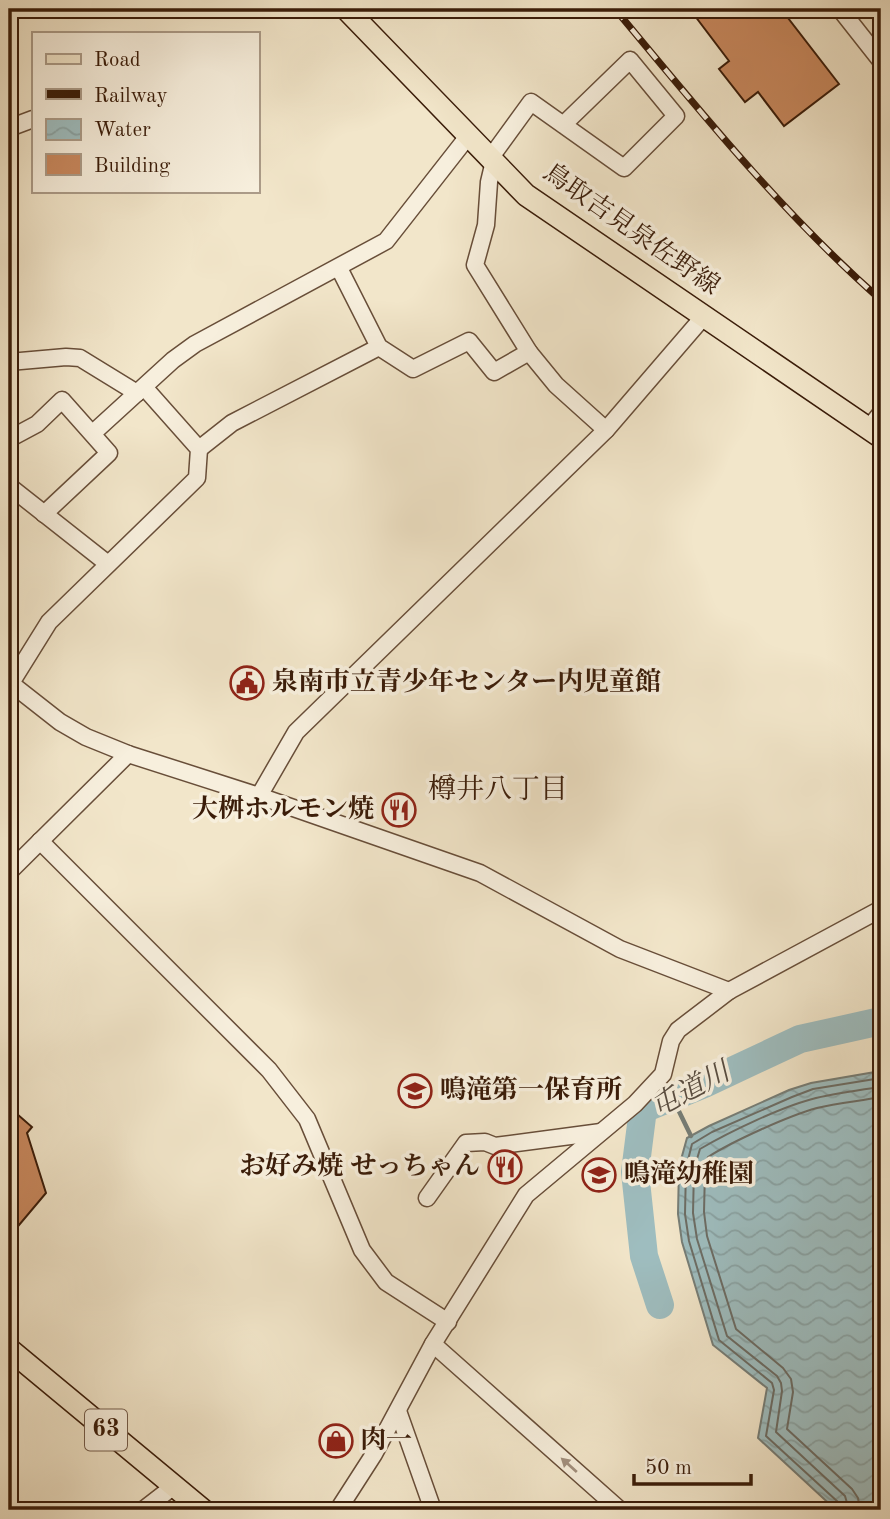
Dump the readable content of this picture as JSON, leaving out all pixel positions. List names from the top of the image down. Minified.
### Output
{"streets":{"main road":["鳥取吉見泉佐野線","63"]},"districts":["樽井八丁目"],"water":["屯道川"],"places":{"public building":["泉南市立青少年センター内児童館"],"restaurant":["大桝ホルモン焼","お好み焼 せっちゃん"],"school or university":["鳴滝第一保育所","鳴滝幼稚園"],"shop":["肉一"]},"legend":["Road","Railway","Water","Building"],"scale_bar":"50 m"}
